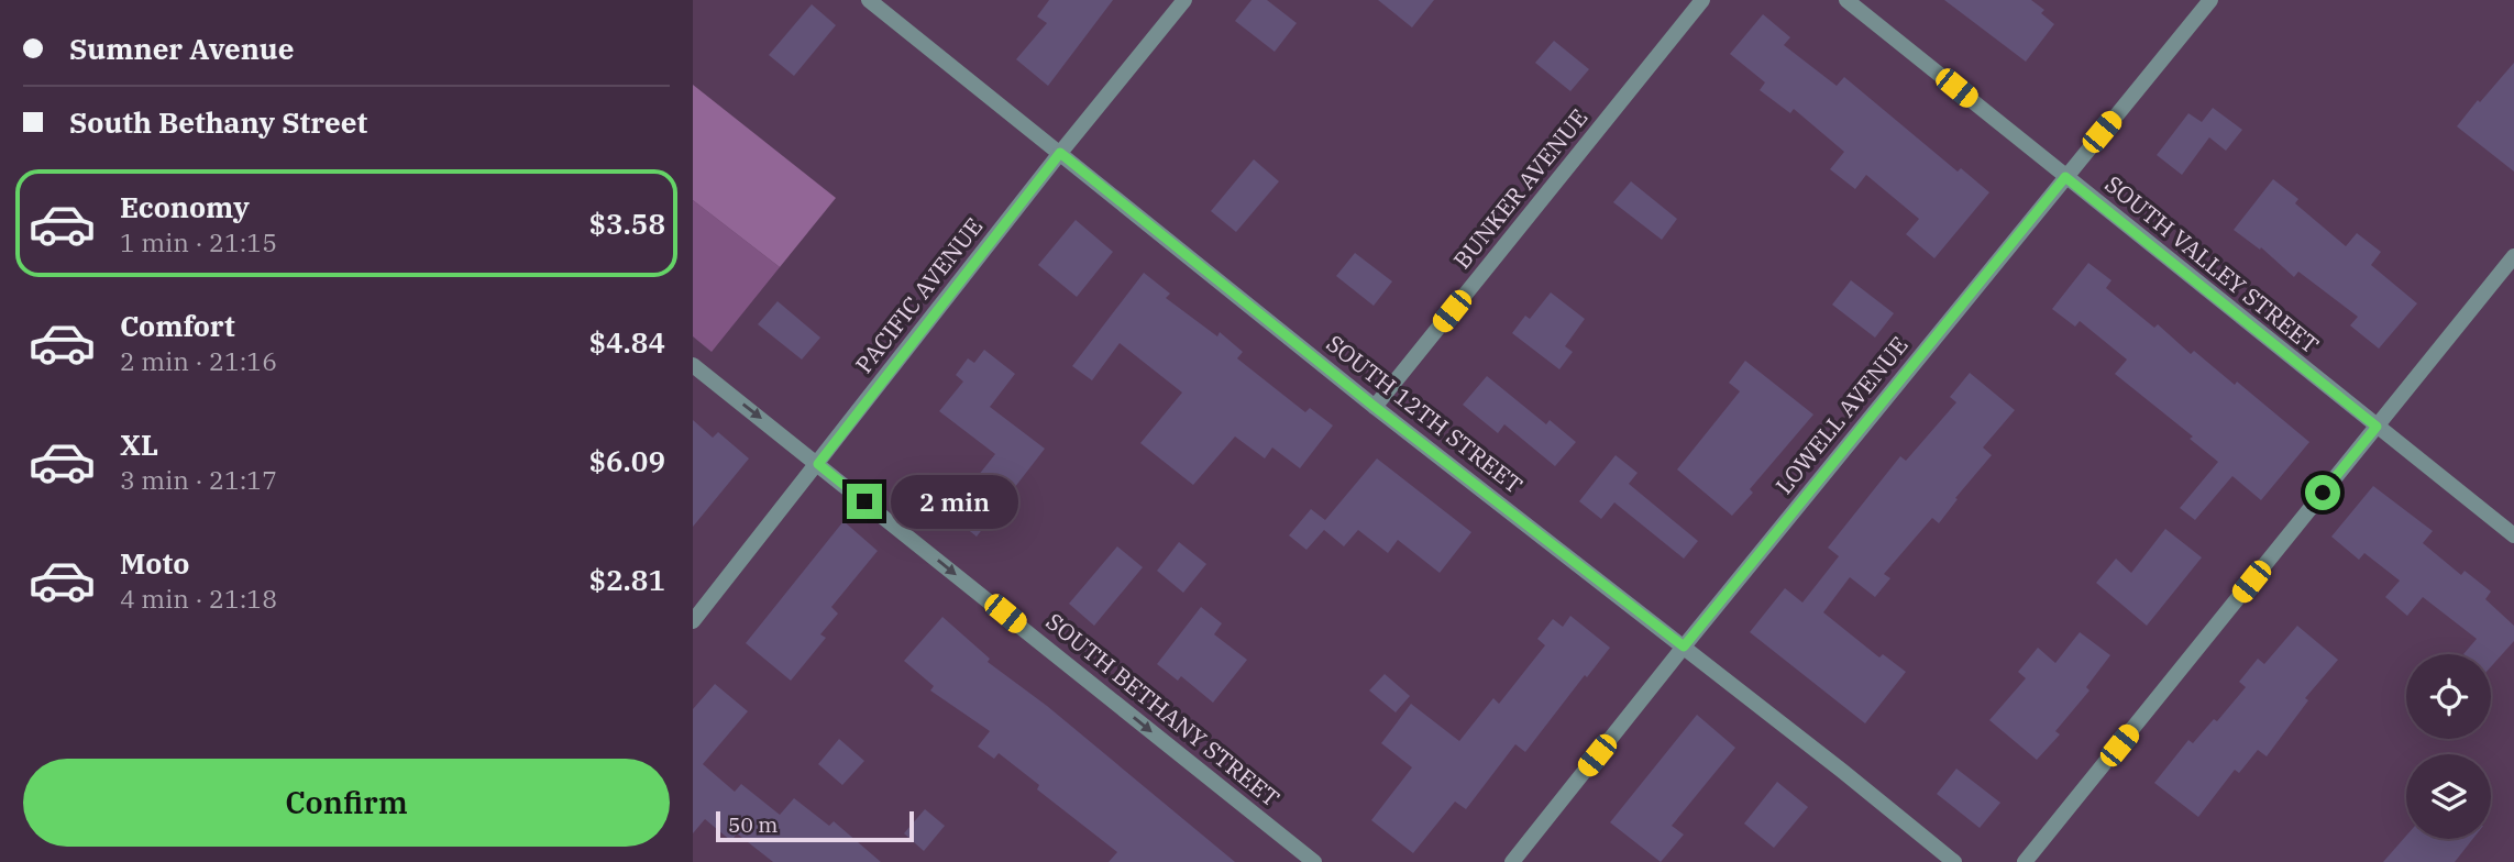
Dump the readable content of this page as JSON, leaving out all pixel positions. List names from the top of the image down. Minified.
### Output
{"streets":{"street":["BUNKER AVENUE","SOUTH VALLEY STREET","PACIFIC AVENUE","SOUTH 12TH STREET","LOWELL AVENUE","SOUTH BETHANY STREET"]},"crossings":[["BUNKER AVENUE","SOUTH 12TH STREET"],["SOUTH VALLEY STREET","LOWELL AVENUE"],["PACIFIC AVENUE","SOUTH 12TH STREET"],["PACIFIC AVENUE","SOUTH BETHANY STREET"],["SOUTH 12TH STREET","LOWELL AVENUE"]],"one_way":["SOUTH BETHANY STREET"],"scale_bar":"50 m","page":{"banner":["Sumner Avenue","South Bethany Street"],"list":[{"name":"Economy","note":"1 min · 21:15","value":"$3.58"},{"name":"Comfort","note":"2 min · 21:16","value":"$4.84"},{"name":"XL","note":"3 min · 21:17","value":"$6.09"},{"name":"Moto","note":"4 min · 21:18","value":"$2.81"}],"bubble":"2 min","buttons":"Confirm","scale":"50 m"}}
